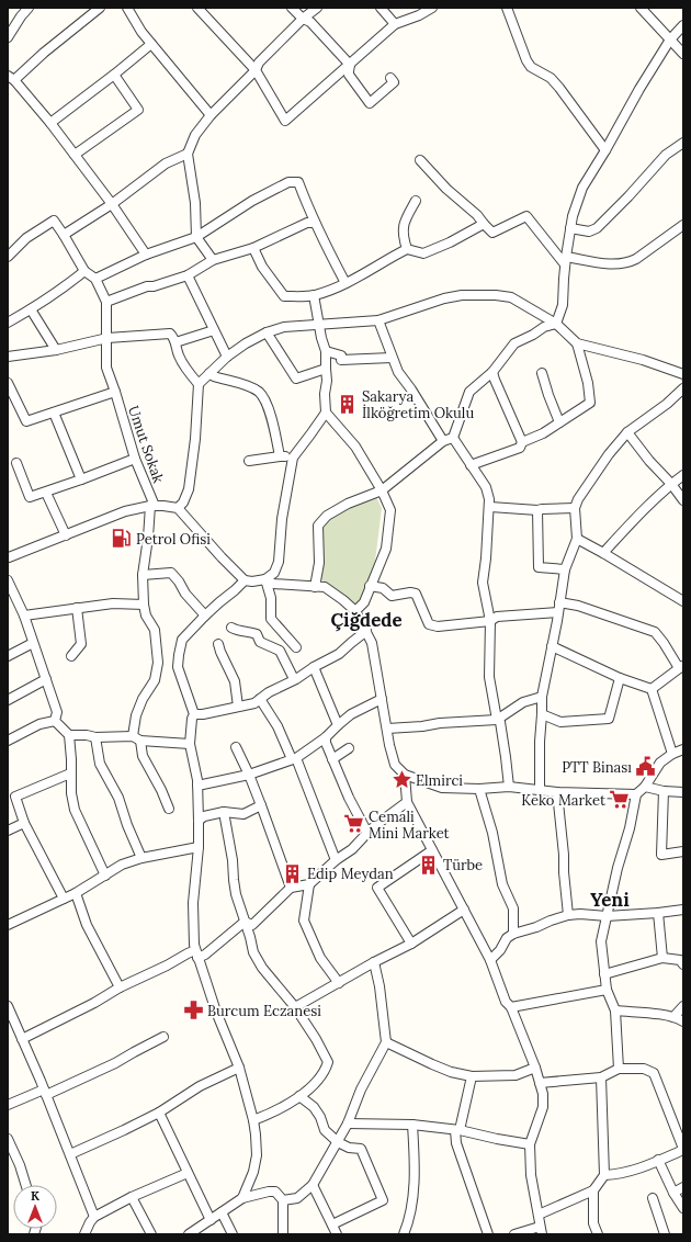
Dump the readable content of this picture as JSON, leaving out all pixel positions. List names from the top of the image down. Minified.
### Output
{"streets":{"street":["Umut Sokak"]},"districts":["Çiğdede","Yeni"],"places":{"building":["Sakarya İlköğretim Okulu","Türbe","Edip Meydan"],"fuel station":["Petrol Ofisi"],"public building":["PTT Binası"],"place":["Elmirci"],"supermarket":["Keko Market","Cemali Mini Market"],"pharmacy":["Burcum Eczanesi"]},"north":"top"}
